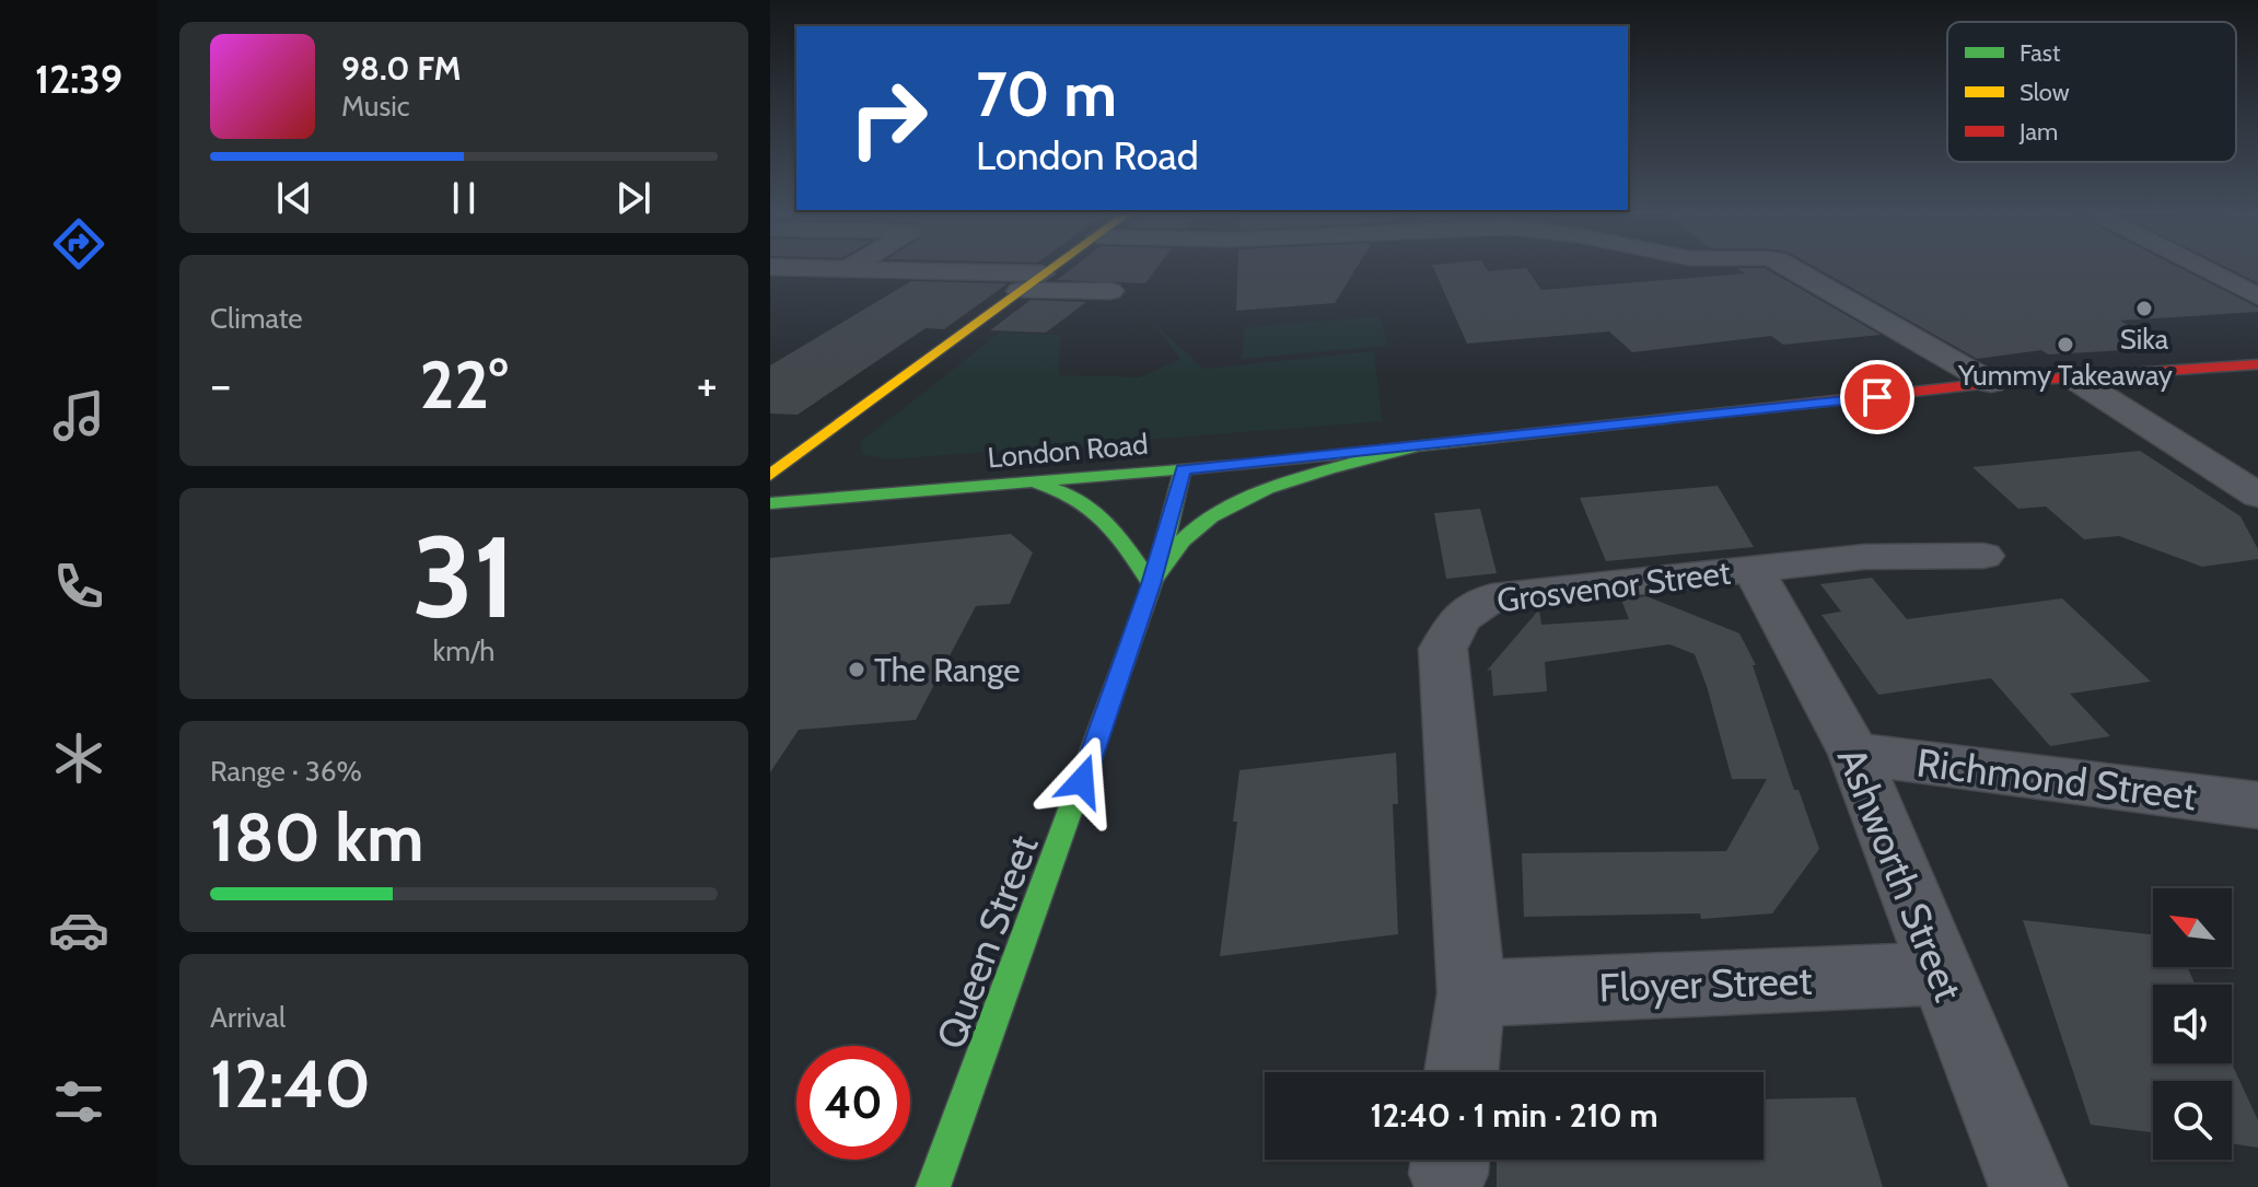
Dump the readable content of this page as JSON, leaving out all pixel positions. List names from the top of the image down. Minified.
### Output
{"streets":{"main road":["London Road","Queen Street"],"street":["Grosvenor Street","Richmond Street","Ashworth Street","Floyer Street"]},"crossings":[["London Road","Queen Street"],["Grosvenor Street","Ashworth Street"],["Grosvenor Street","Floyer Street"],["Richmond Street","Ashworth Street"],["Ashworth Street","Floyer Street"]],"places":["Sika","Yummy Takeaway","The Range"],"legend":["Fast","Slow","Jam"],"north":"top left","page":{"tabs":"12:39","turn":["70 m","London Road"],"song":["98.0 FM","Music"],"tile":["Climate",["31","km/h"],["Range · 36%","180 km"],["Arrival","12:40"]],"heat":["−","22°","+"],"limit":"40","trip":"12:40 · 1 min · 210 m"}}
